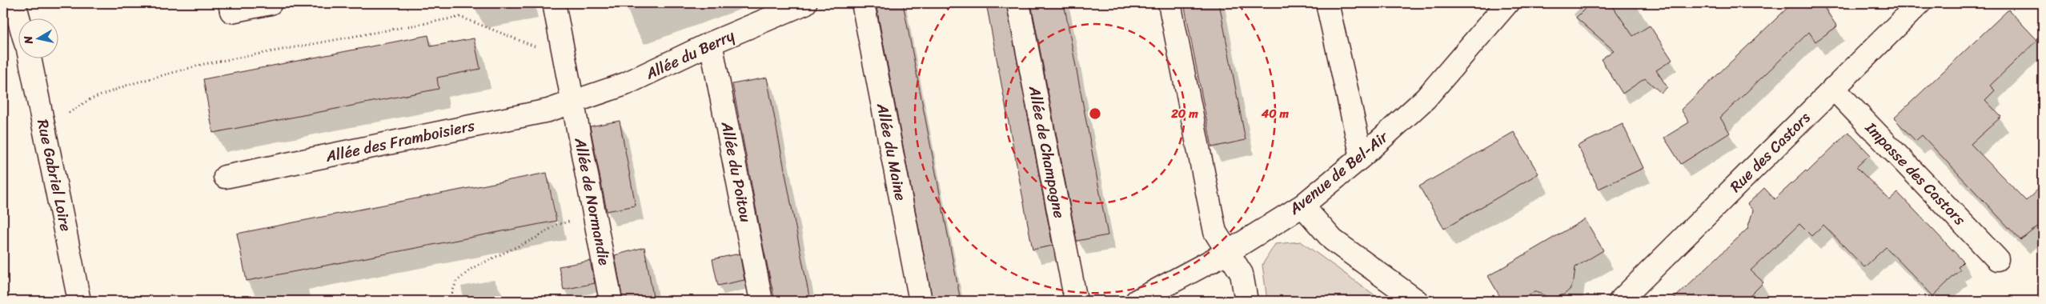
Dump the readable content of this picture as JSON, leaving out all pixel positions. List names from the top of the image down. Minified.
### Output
{"streets":{"street":["Allée du Berry","Allée des Framboisiers","Allée du Maine","Allée de Champagne","Rue des Castors","Allée du Poitou","Avenue de Bel-Air","Impasse des Castors","Rue Gabriel Loire","Allée de Normandie"]},"crossings":[["Allée du Berry","Allée des Framboisiers"],["Allée du Berry","Allée du Poitou"],["Allée du Berry","Allée de Normandie"],["Allée des Framboisiers","Allée de Normandie"],["Rue des Castors","Impasse des Castors"]],"north":"left","rings":["20 m","40 m"]}
